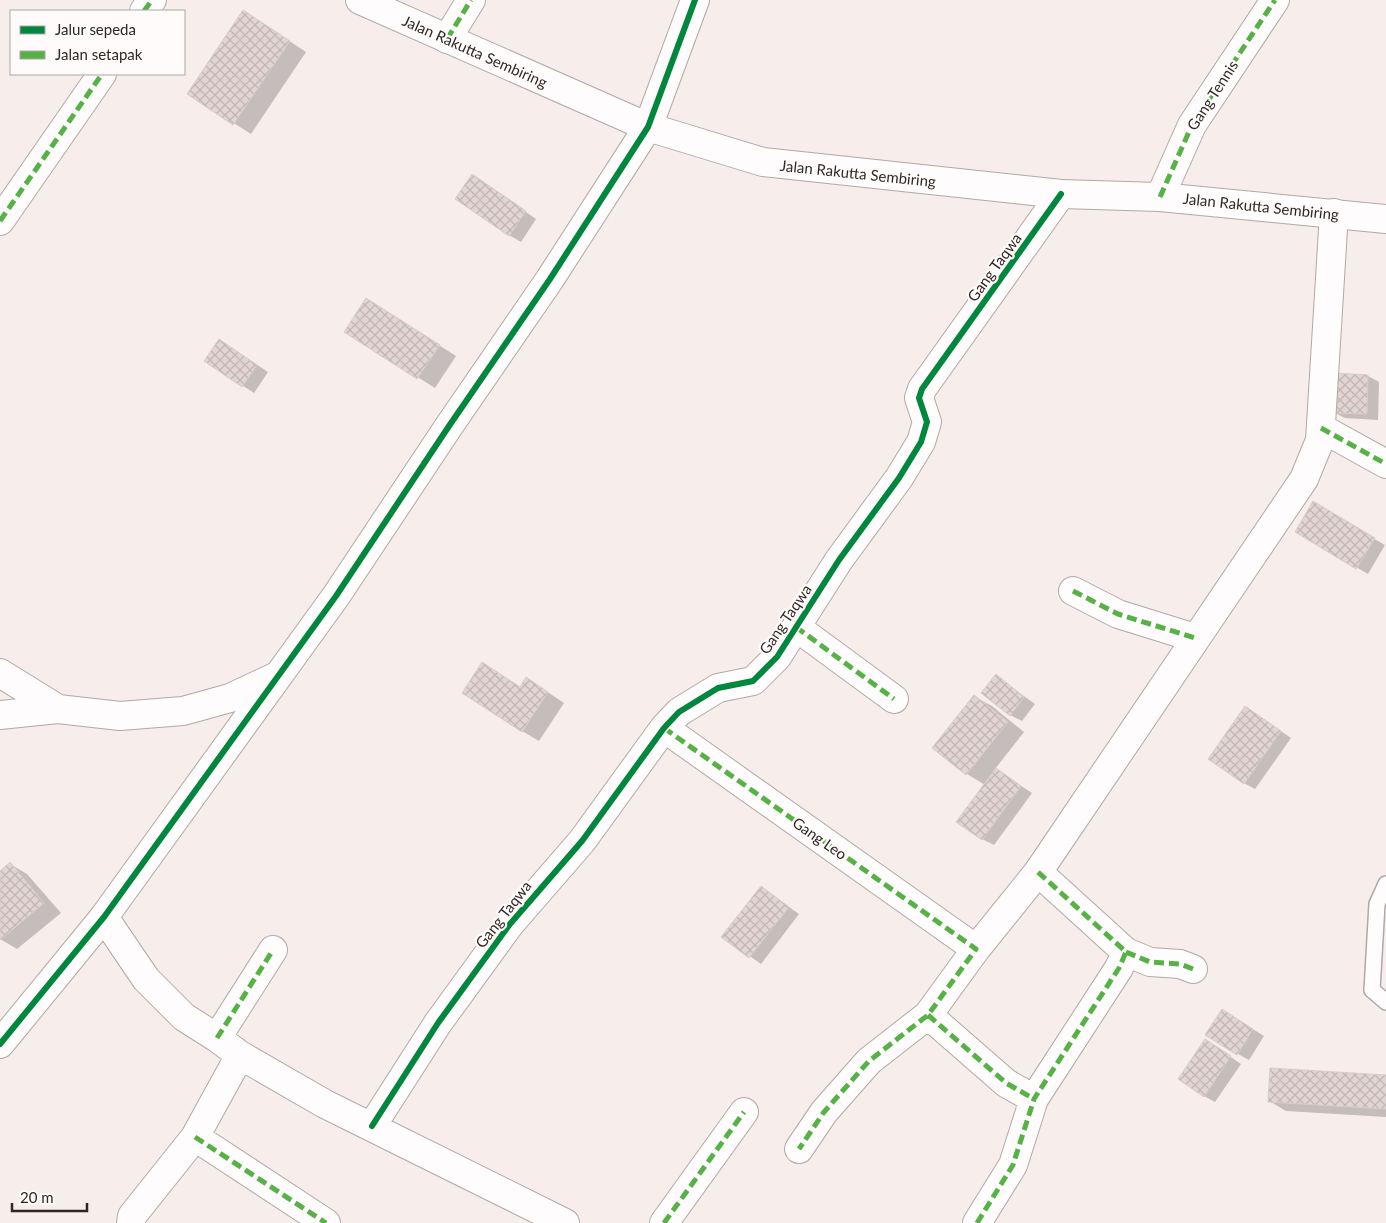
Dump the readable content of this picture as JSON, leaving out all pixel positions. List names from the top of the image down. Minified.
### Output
{"streets":{"street":["Jalan Rakutta Sembiring","Gang Tennis","Gang Taqwa","Gang Leo"]},"crossings":[["Jalan Rakutta Sembiring","Gang Tennis"],["Jalan Rakutta Sembiring","Gang Taqwa"],["Gang Taqwa","Gang Leo"]],"legend":["Jalur sepeda","Jalan setapak"],"scale_bar":"20 m"}
